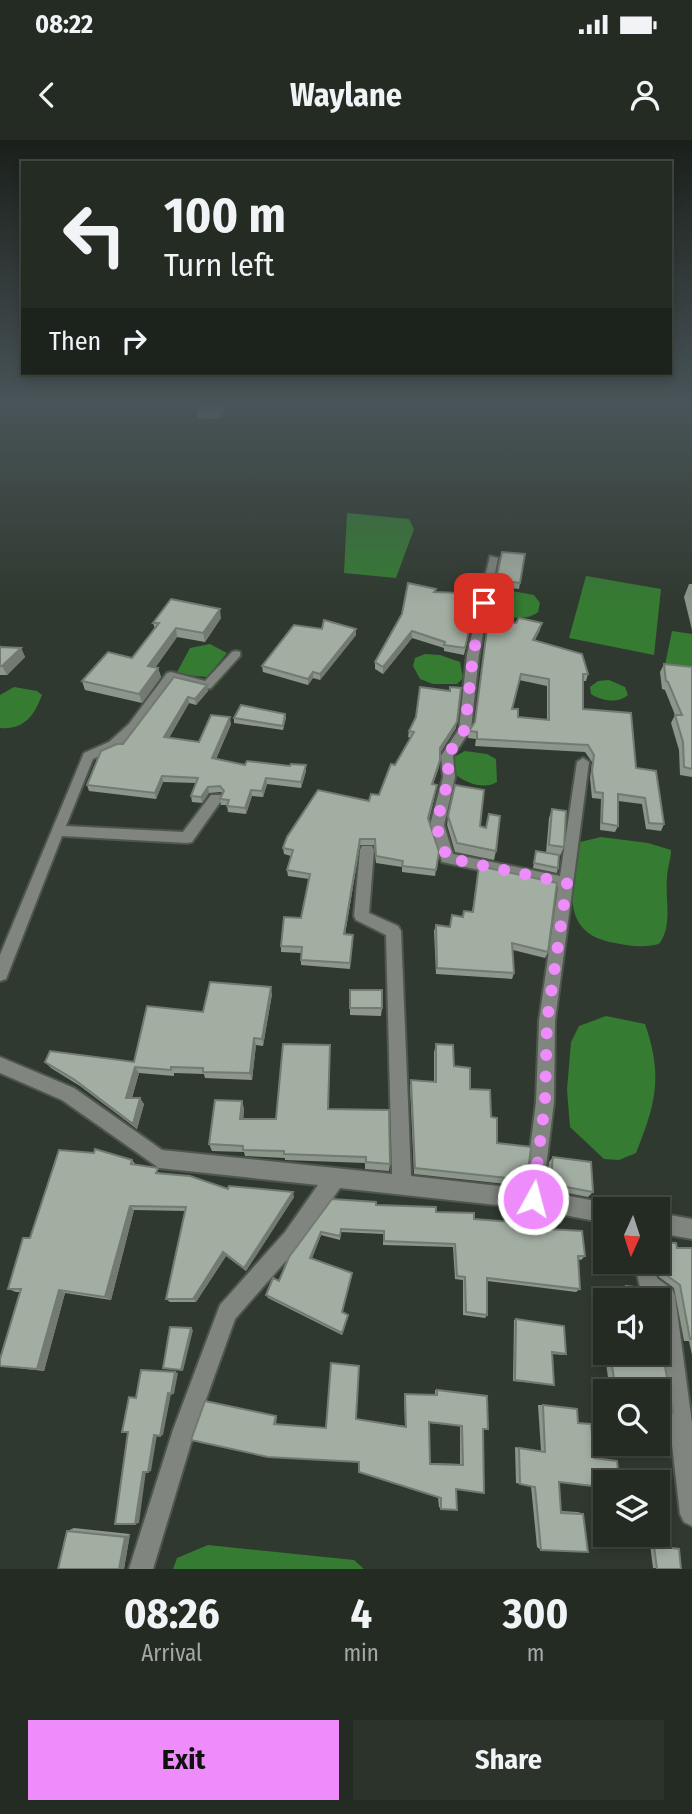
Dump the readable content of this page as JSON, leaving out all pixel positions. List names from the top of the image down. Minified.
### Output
{"north":"bottom","page":{"status":"08:22","header":"Waylane","turn":["100 m","Turn left"],"then":"Then","eta":["08:26","Arrival","4","min","300","m"],"buttons":["Exit","Share"]}}
